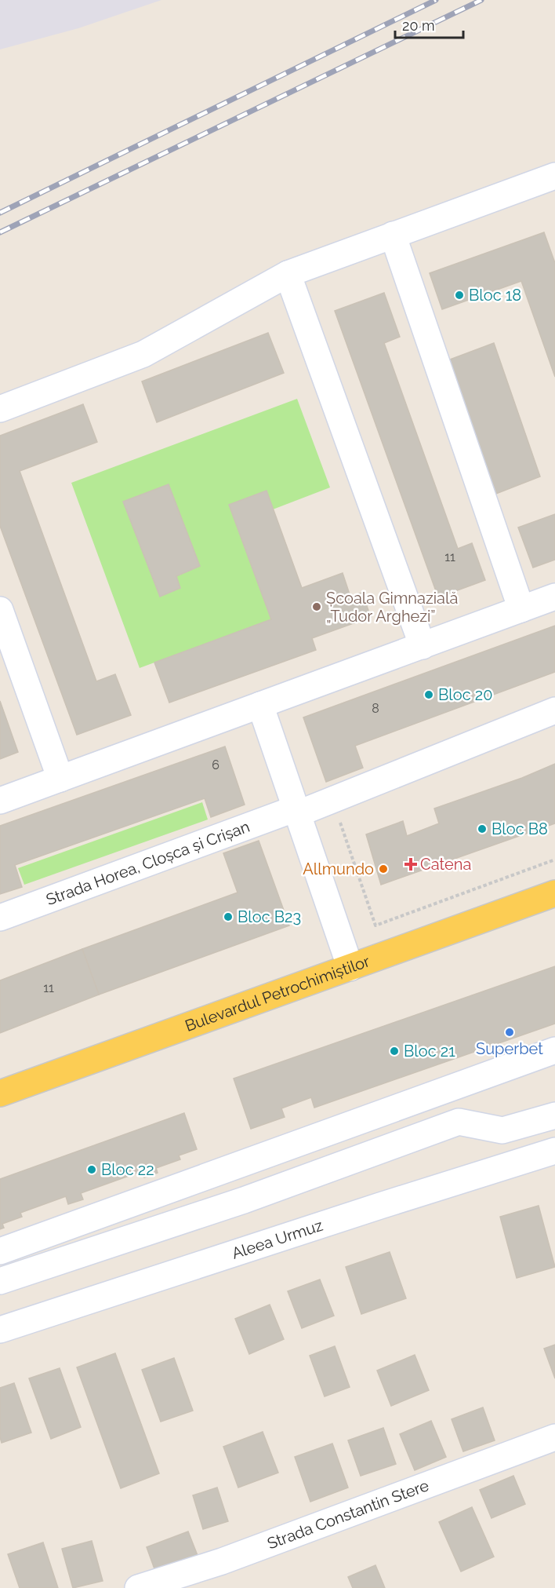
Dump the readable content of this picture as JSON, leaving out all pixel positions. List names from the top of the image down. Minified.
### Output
{"streets":{"main road":["Bulevardul Petrochimiștilor"],"street":["Strada Horea, Cloșca și Crișan","Aleea Urmuz","Strada Constantin Stere"]},"places":{"other":["Bloc 18","Școala Gimnazială „Tudor Arghezi”","Bloc 20","Bloc B8","Allmundo","Bloc B23","Superbet","Bloc 21","Bloc 22"],"health":["Catena"]},"house_numbers":["11","8","6","11"],"scale_bar":"20 m"}
